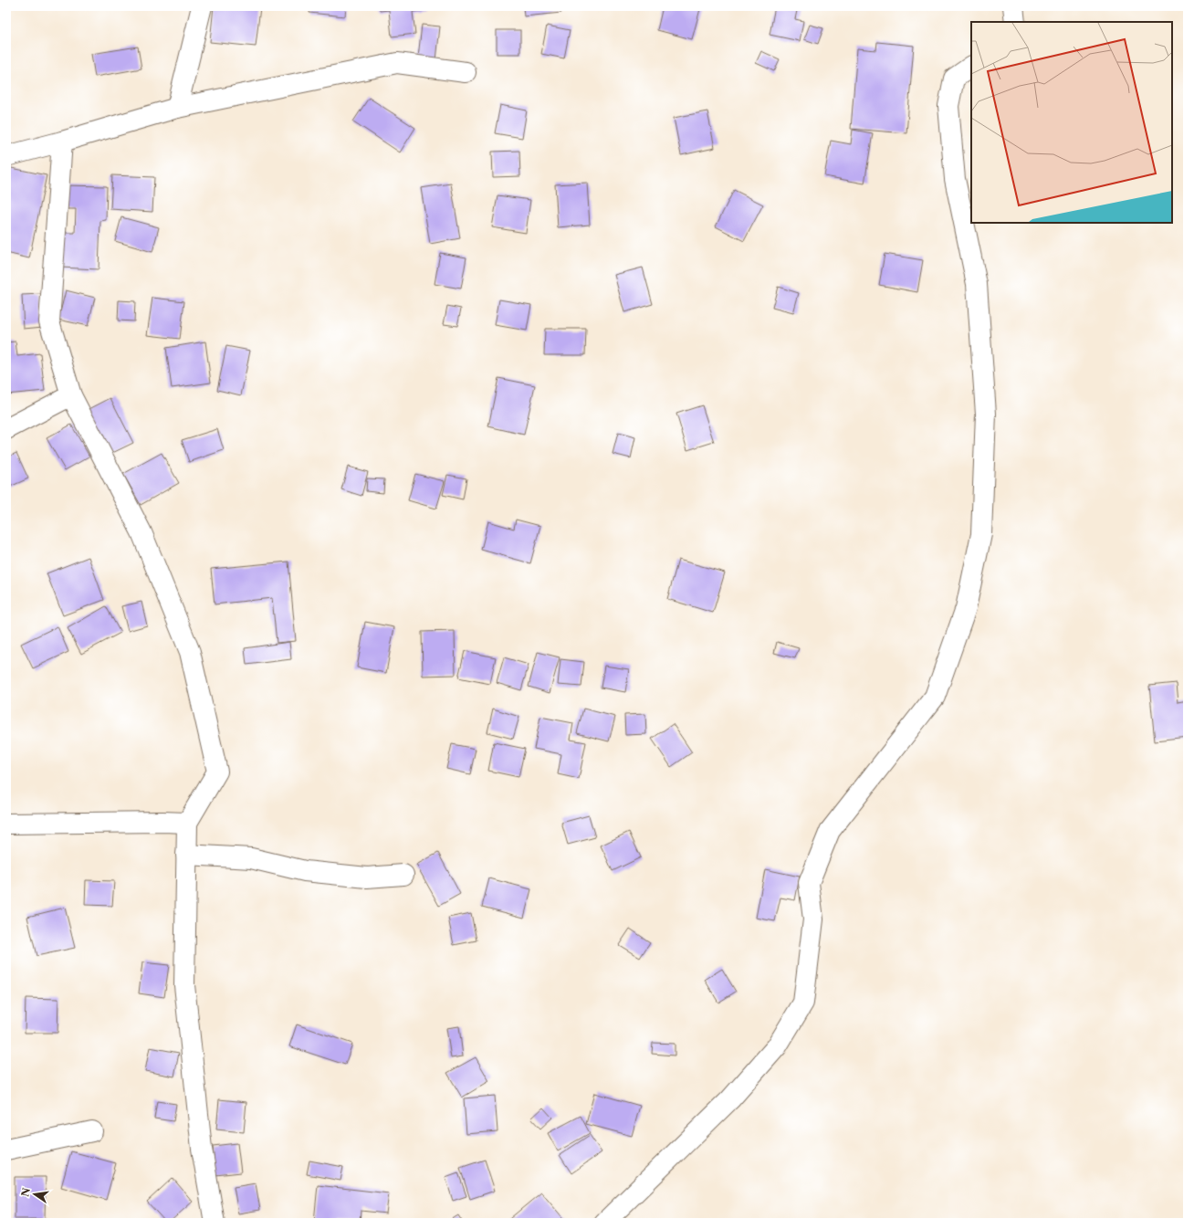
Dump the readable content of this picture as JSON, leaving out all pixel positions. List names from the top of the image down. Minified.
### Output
{"north":"left"}
